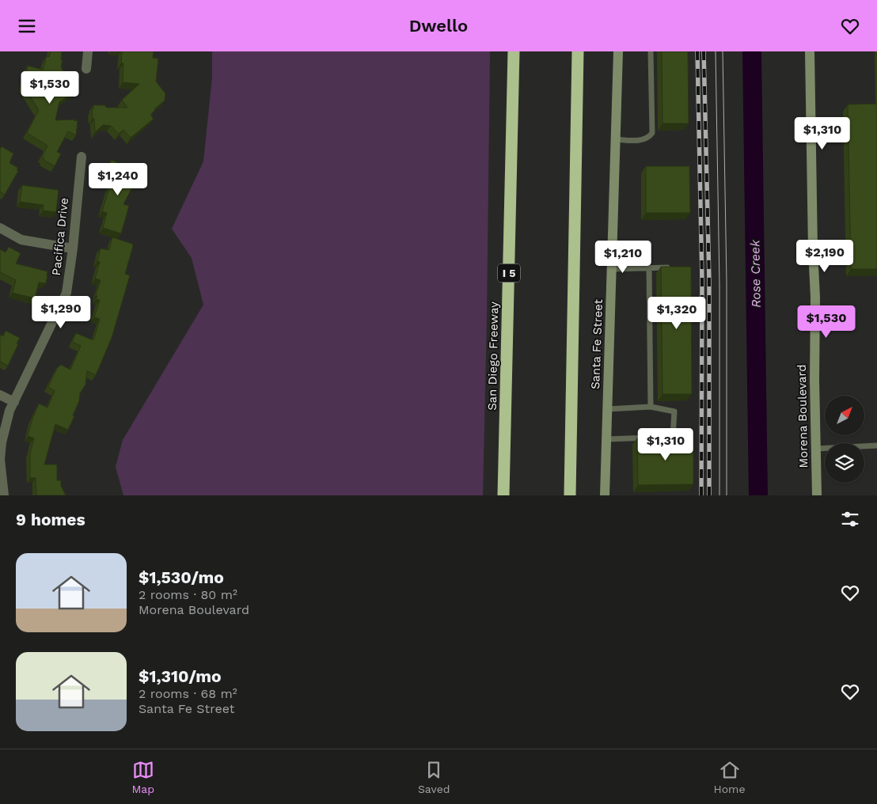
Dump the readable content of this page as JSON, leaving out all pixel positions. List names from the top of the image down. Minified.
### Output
{"streets":{"highway":["I 5","San Diego Freeway"],"street":["Pacifica Drive","Santa Fe Street","Morena Boulevard"]},"water":["Rose Creek"],"north":"top right","page":{"header":"Dwello","price":["$1,530","$1,310","$1,240","$2,190","$1,210","$1,290","$1,320","$1,530","$1,310"],"heading":"9 homes","list":[{"name":"$1,530/mo","note":"2 rooms · 80 m² · Morena Boulevard"},{"name":"$1,310/mo","note":"2 rooms · 68 m² · Santa Fe Street"}],"tabs":["Map","Saved","Home"]}}
